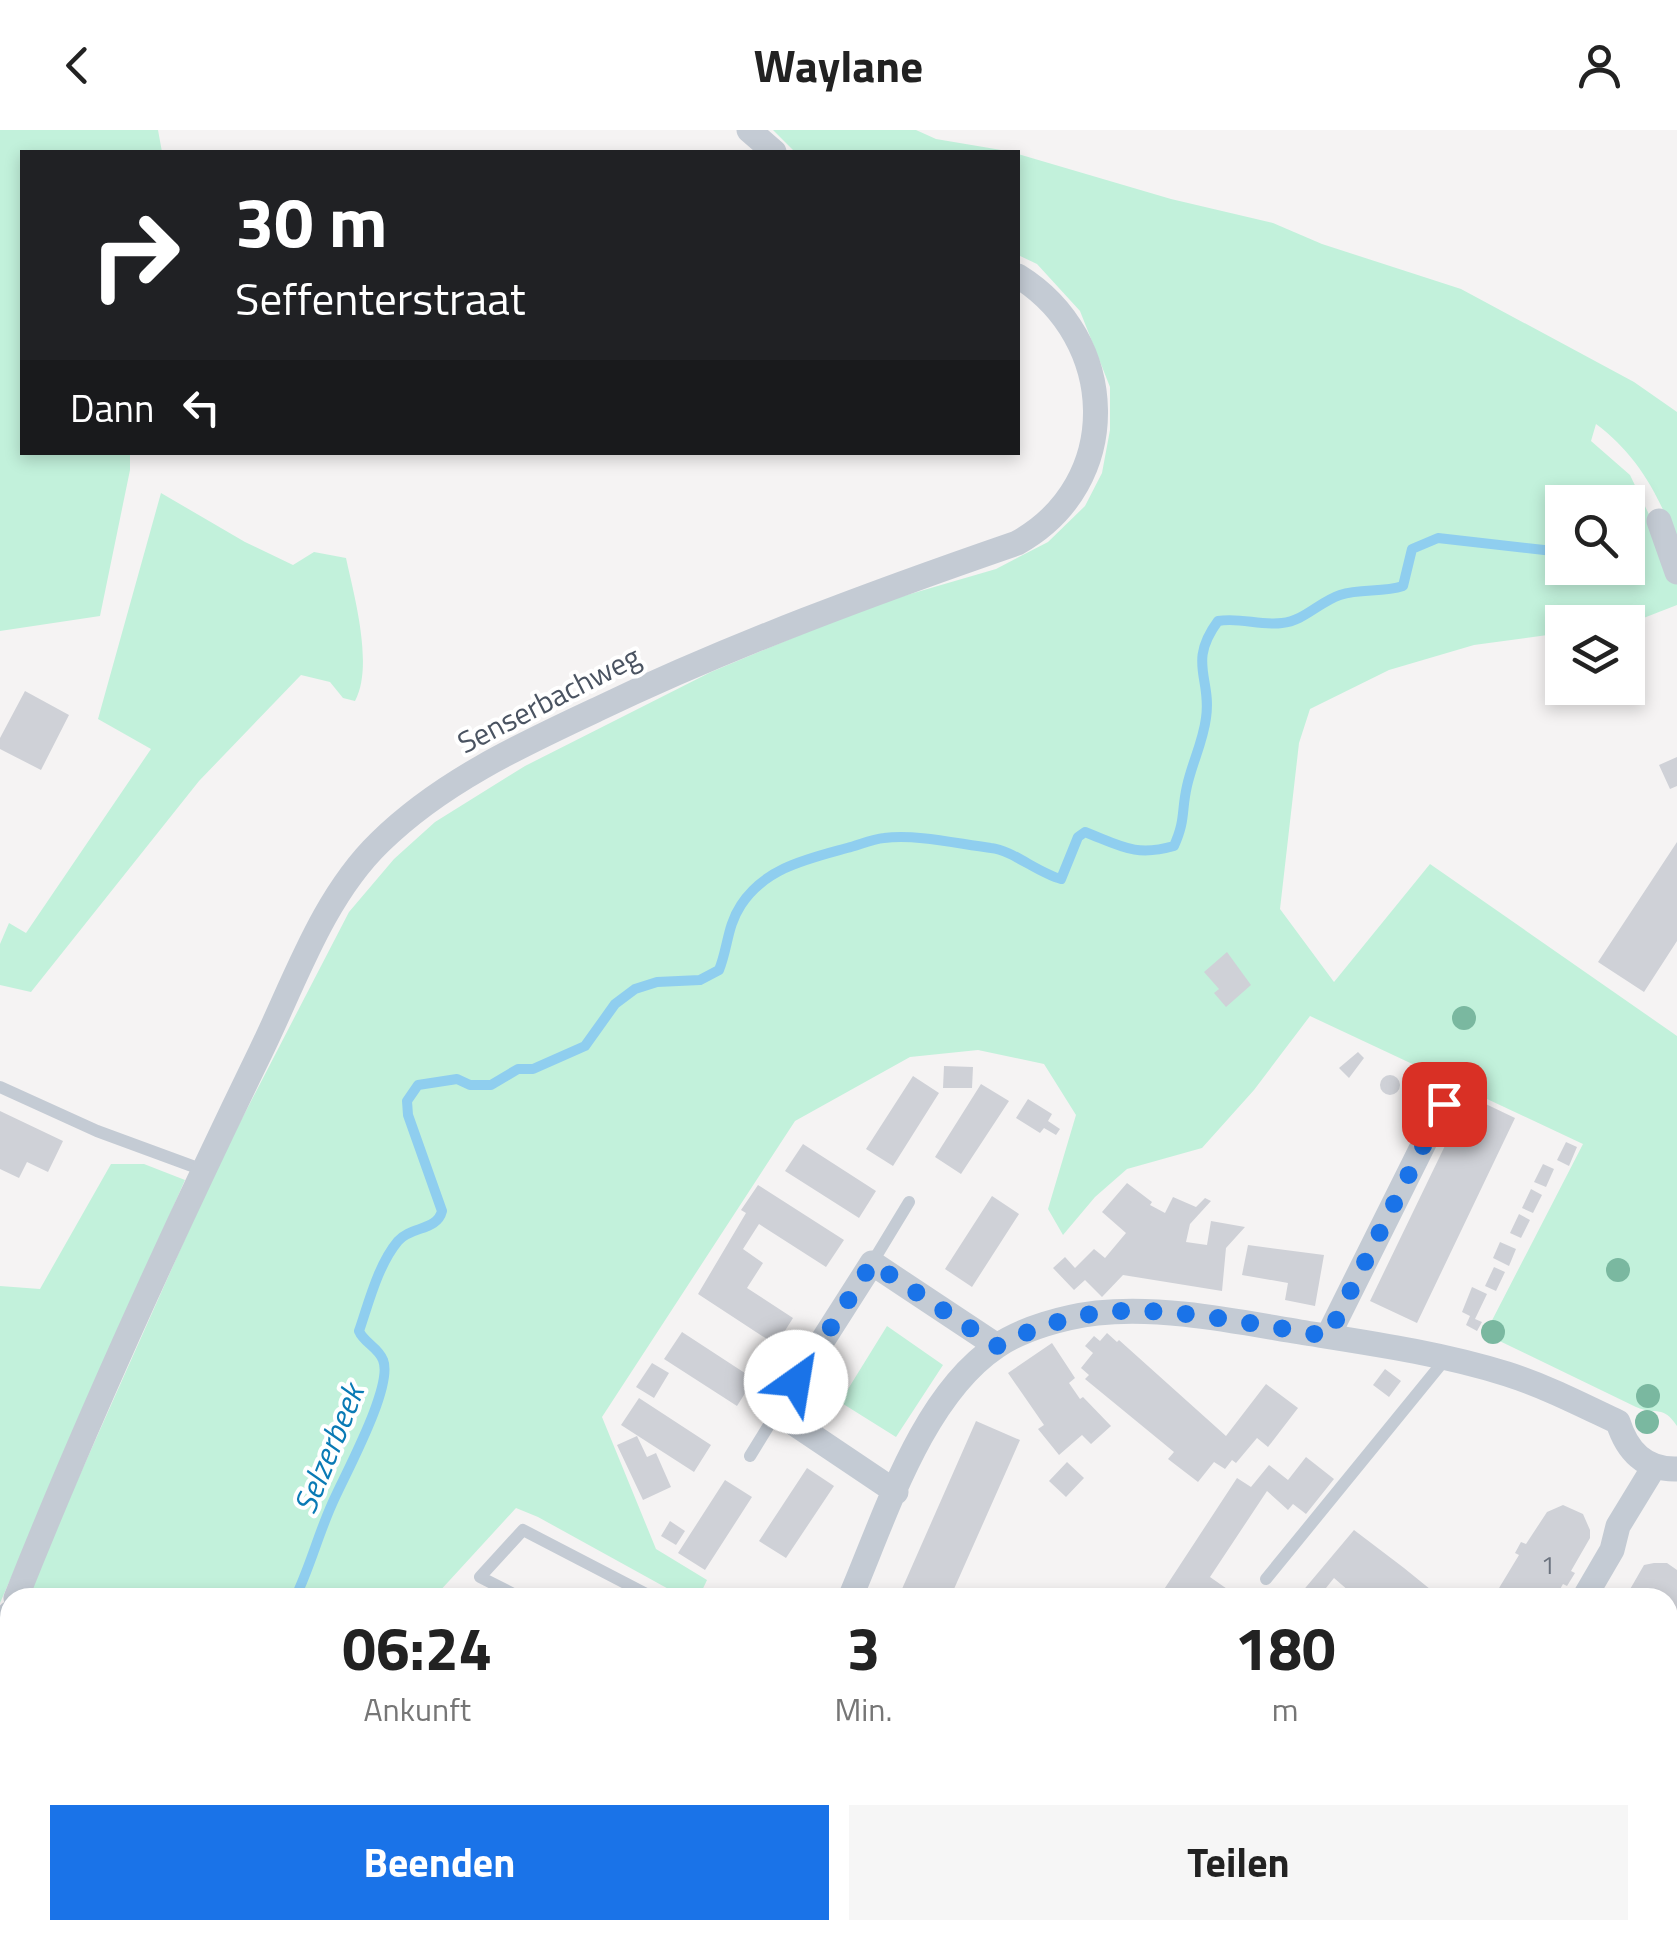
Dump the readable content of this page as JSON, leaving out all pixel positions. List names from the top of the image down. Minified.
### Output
{"streets":{"street":["Senserbachweg"]},"water":["Selzerbeek"],"house_numbers":["1"],"page":{"header":"Waylane","turn":["30 m","Seffenterstraat"],"then":"Dann","eta":["06:24","Ankunft","3","Min.","180","m"],"buttons":["Beenden","Teilen"]}}
